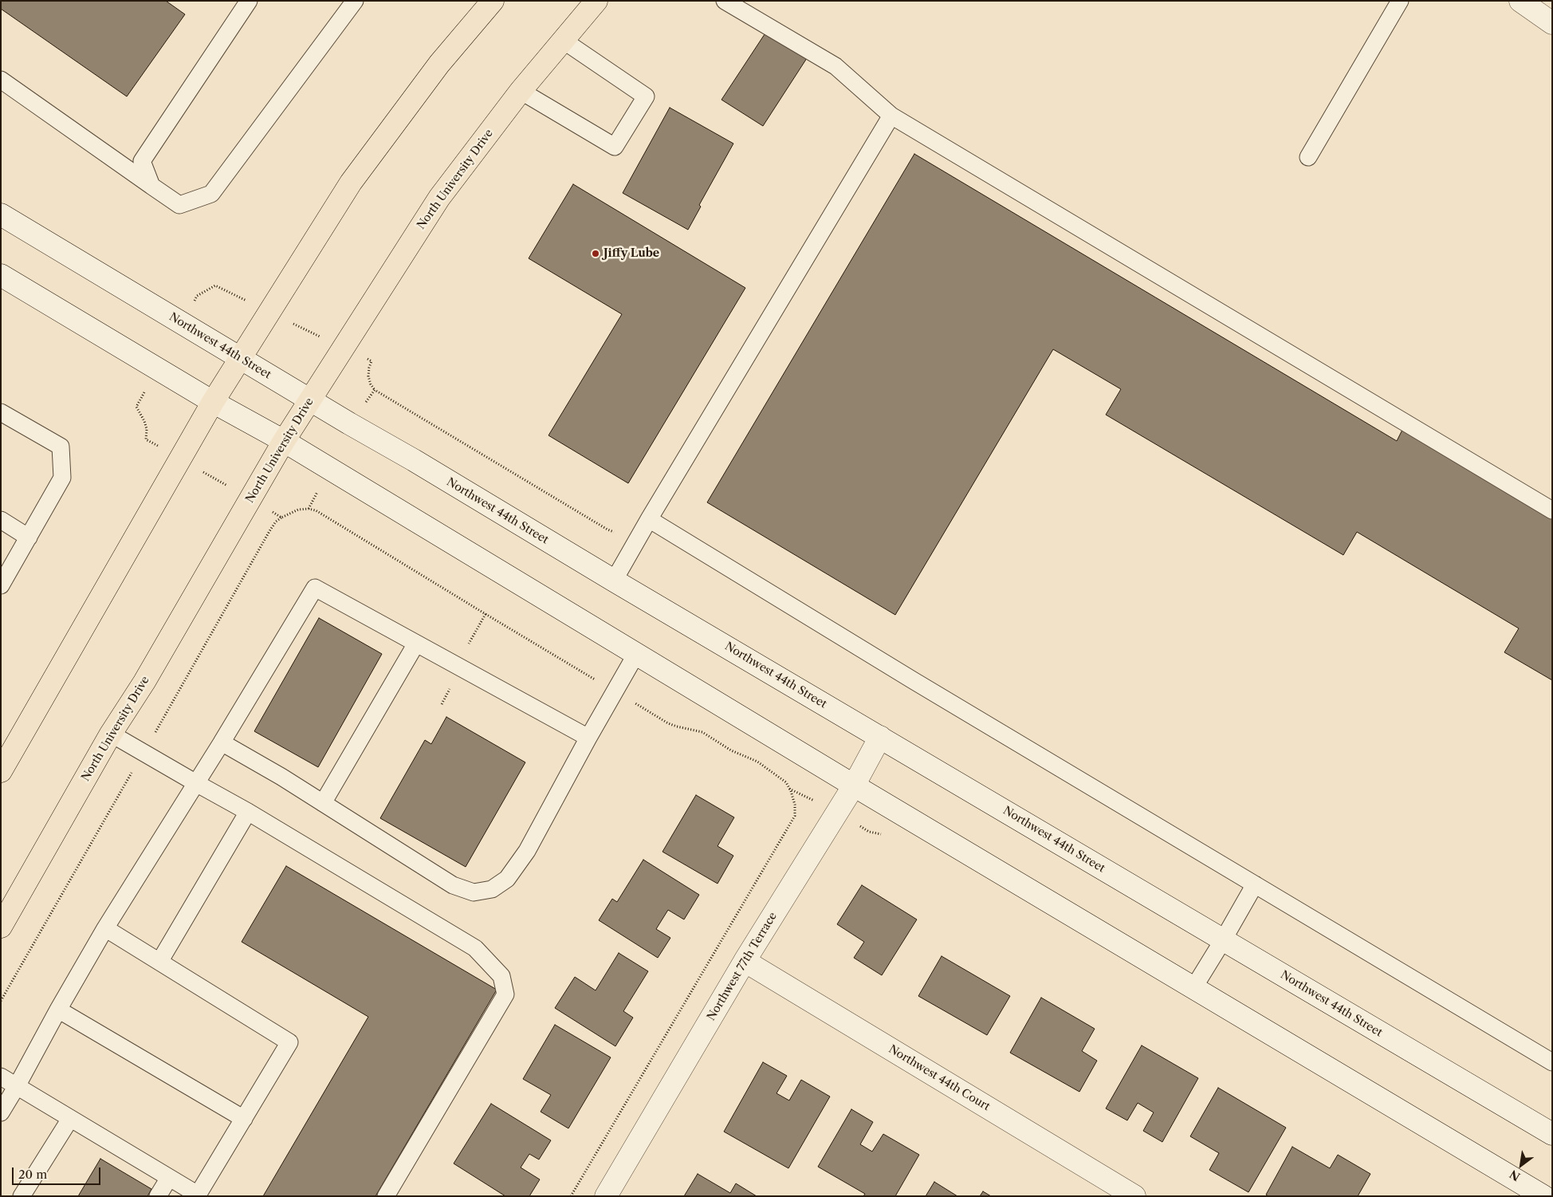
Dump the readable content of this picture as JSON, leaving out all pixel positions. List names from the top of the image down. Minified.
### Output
{"streets":{"main road":["North University Drive"],"street":["Northwest 44th Street","Northwest 77th Terrace","Northwest 44th Court"]},"crossings":[["North University Drive","Northwest 44th Street"],["Northwest 44th Street","Northwest 77th Terrace"],["Northwest 77th Terrace","Northwest 44th Court"]],"places":["Jiffy Lube"],"scale_bar":"20 m","north":"bottom left"}
